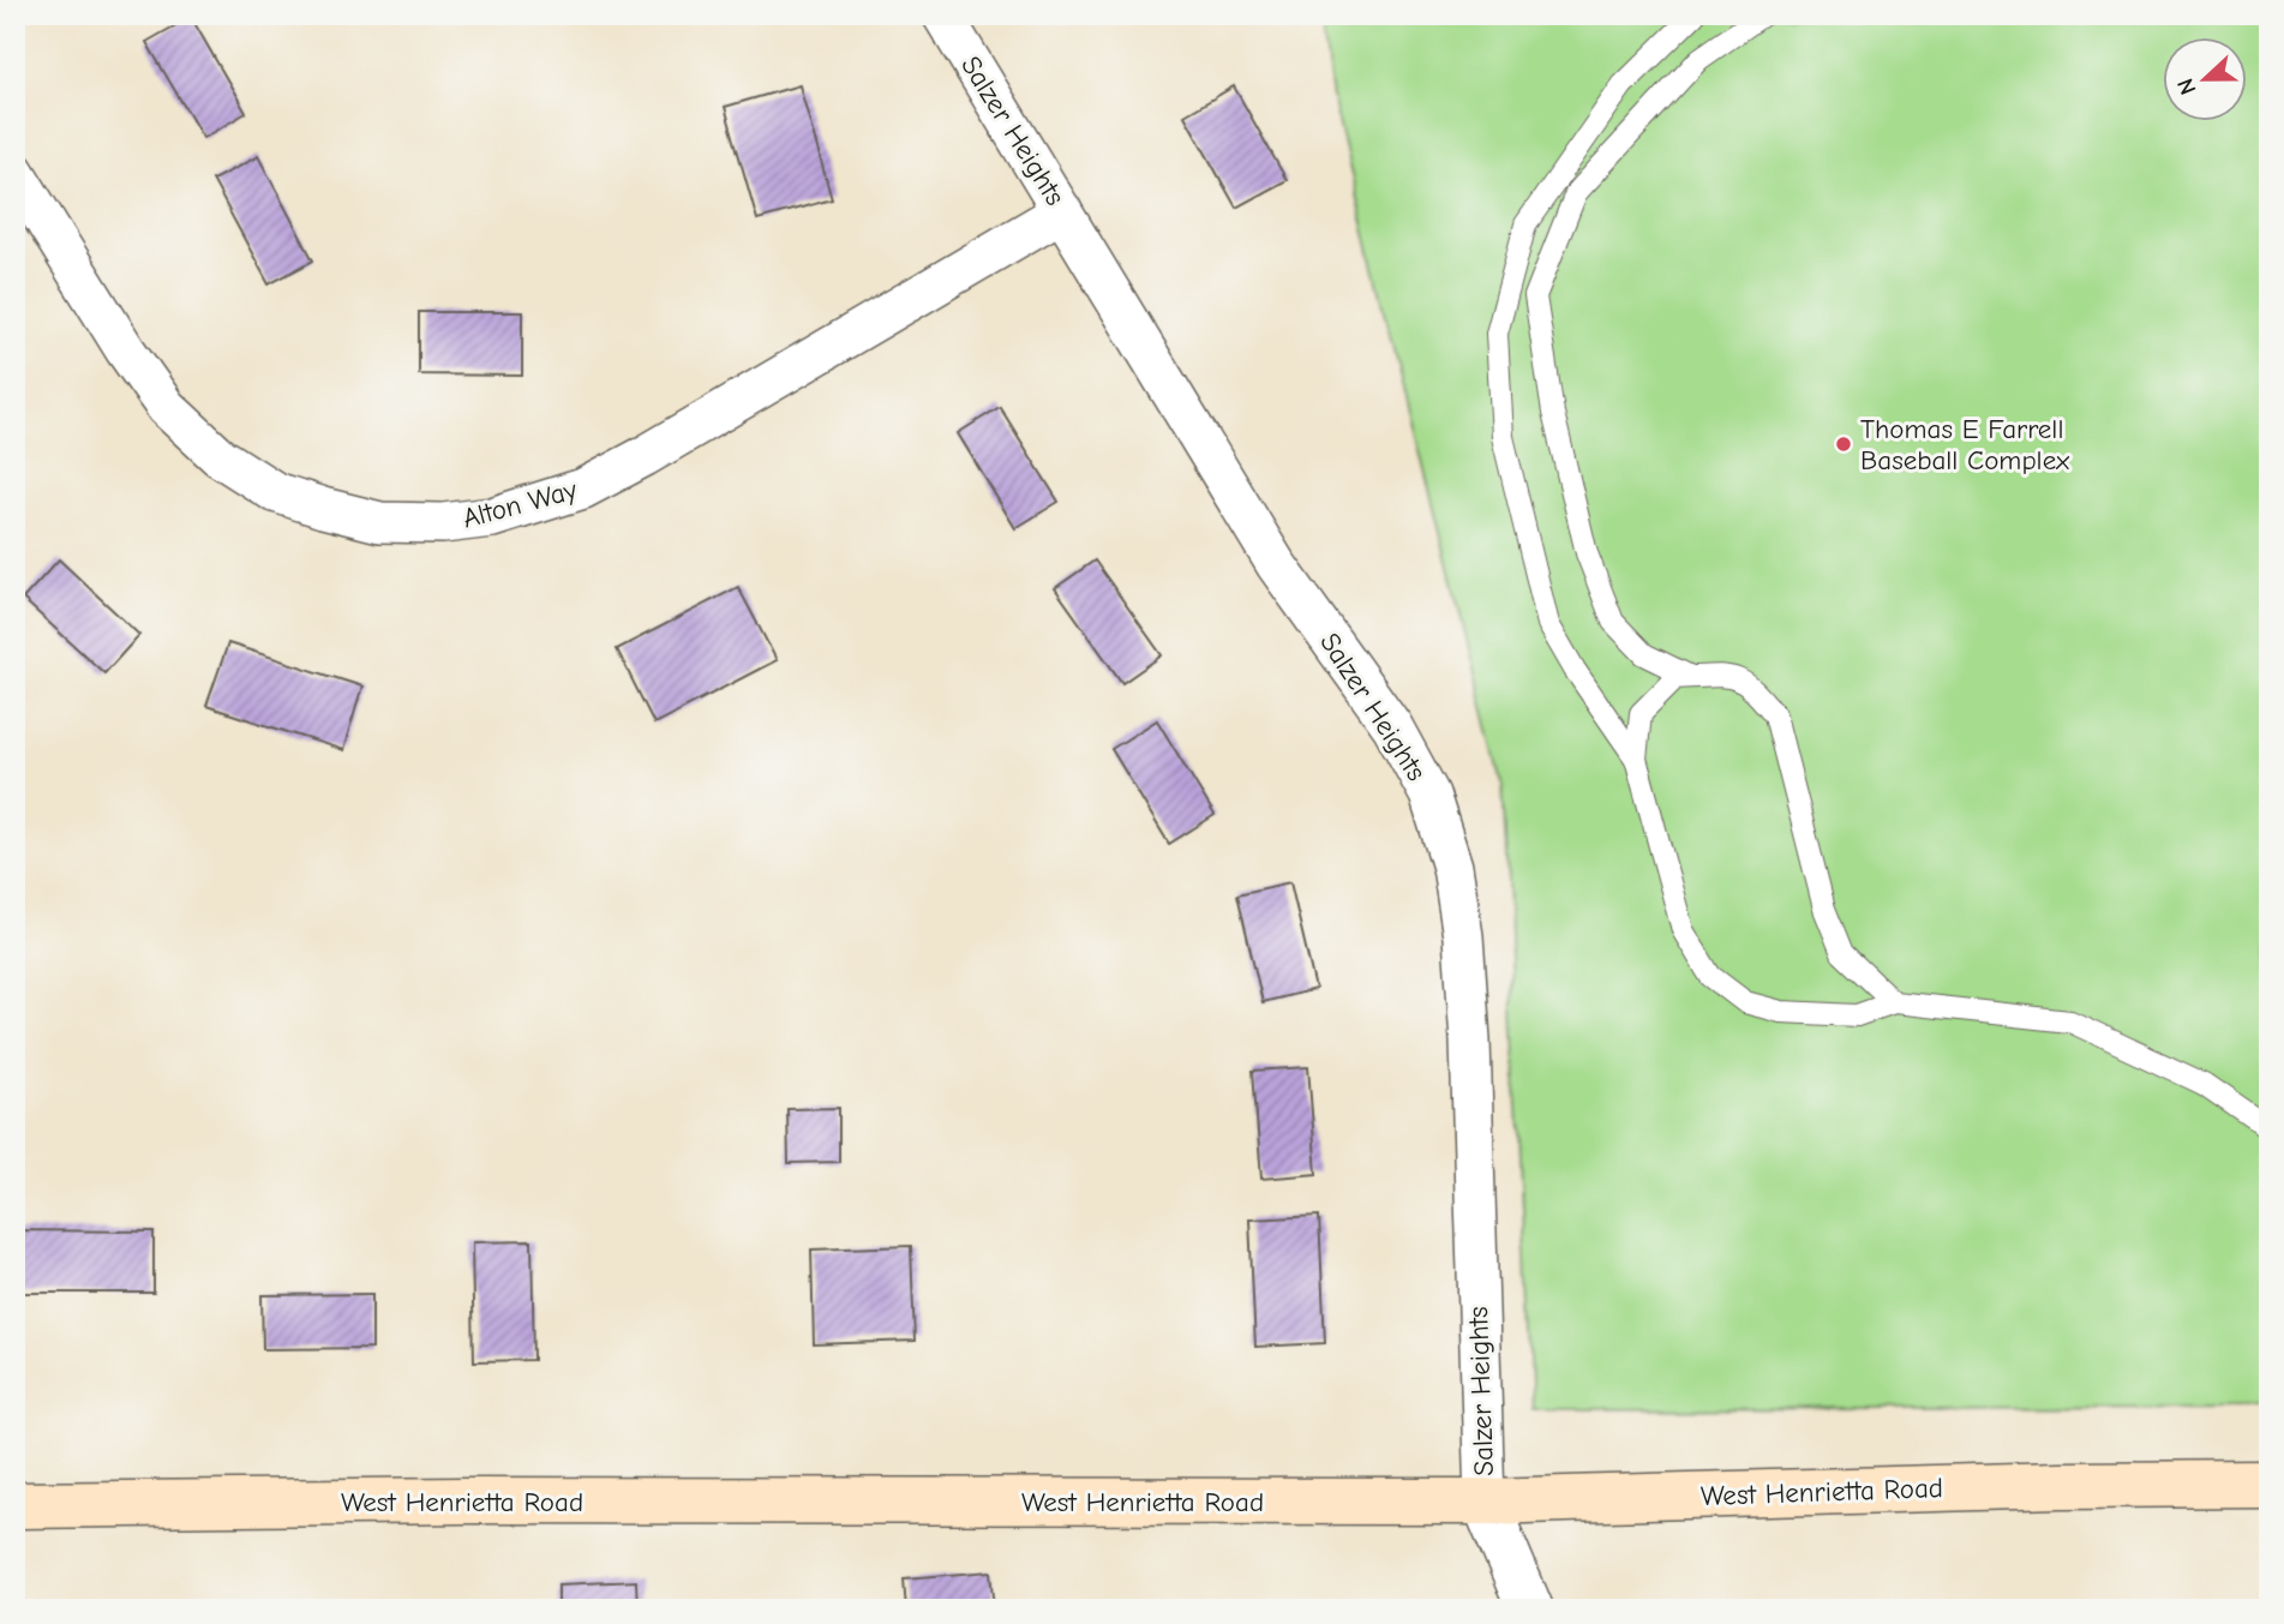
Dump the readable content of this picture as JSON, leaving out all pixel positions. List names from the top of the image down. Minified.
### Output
{"streets":{"main road":["West Henrietta Road"],"street":["Salzer Heights","Alton Way"]},"crossings":[["Salzer Heights","Alton Way"],["Salzer Heights","West Henrietta Road"]],"places":["Thomas E Farrell Baseball Complex"],"north":"left"}
